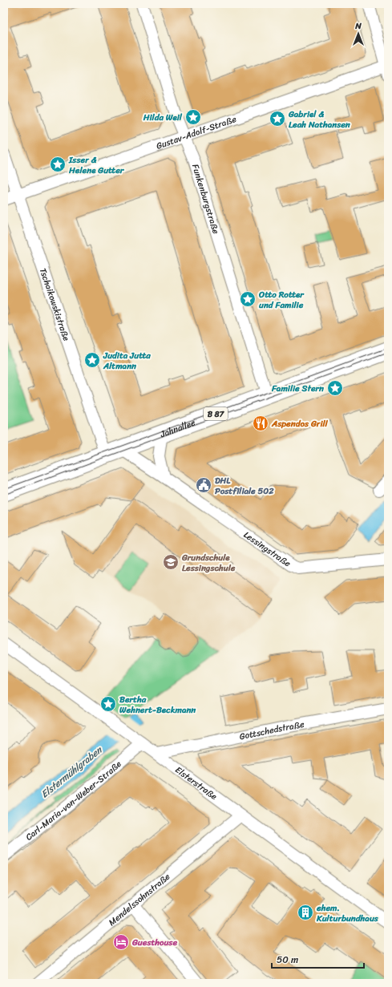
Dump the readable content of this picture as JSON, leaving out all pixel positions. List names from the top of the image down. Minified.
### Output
{"streets":{"main road":["B 87","Jahnallee"],"street":["Gustav-Adolf-Straße","Funkenburgstraße","Tschaikowskistraße","Lessingstraße","Gottschedstraße","Elsterstraße","Carl-Maria-von-Weber-Straße","Mendelssohnstraße"]},"crossings":[["Gustav-Adolf-Straße","Funkenburgstraße"],["Gustav-Adolf-Straße","Tschaikowskistraße"],["Funkenburgstraße","Jahnallee"],["Tschaikowskistraße","Jahnallee"],["Tschaikowskistraße","Lessingstraße"],["Jahnallee","Lessingstraße"],["Gottschedstraße","Elsterstraße"],["Elsterstraße","Carl-Maria-von-Weber-Straße"],["Elsterstraße","Mendelssohnstraße"]],"water":["Elstermühlgraben"],"places":{"place":["Hilda Weil","Gabriel & Leah Nathansen","Isser & Helene Gutter","Otto Rotter und Familie","Judita Jutta Altmann","Familie Stern","Bertha Wehnert-Beckmann"],"restaurant":["Aspendos Grill"],"public building":["DHL Postfiliale 502"],"school or university":["Grundschule Lessingschule"],"building":["ehem. Kulturbundhaus"],"hotel":["Guesthouse"]},"scale_bar":"50 m","north":"top"}
